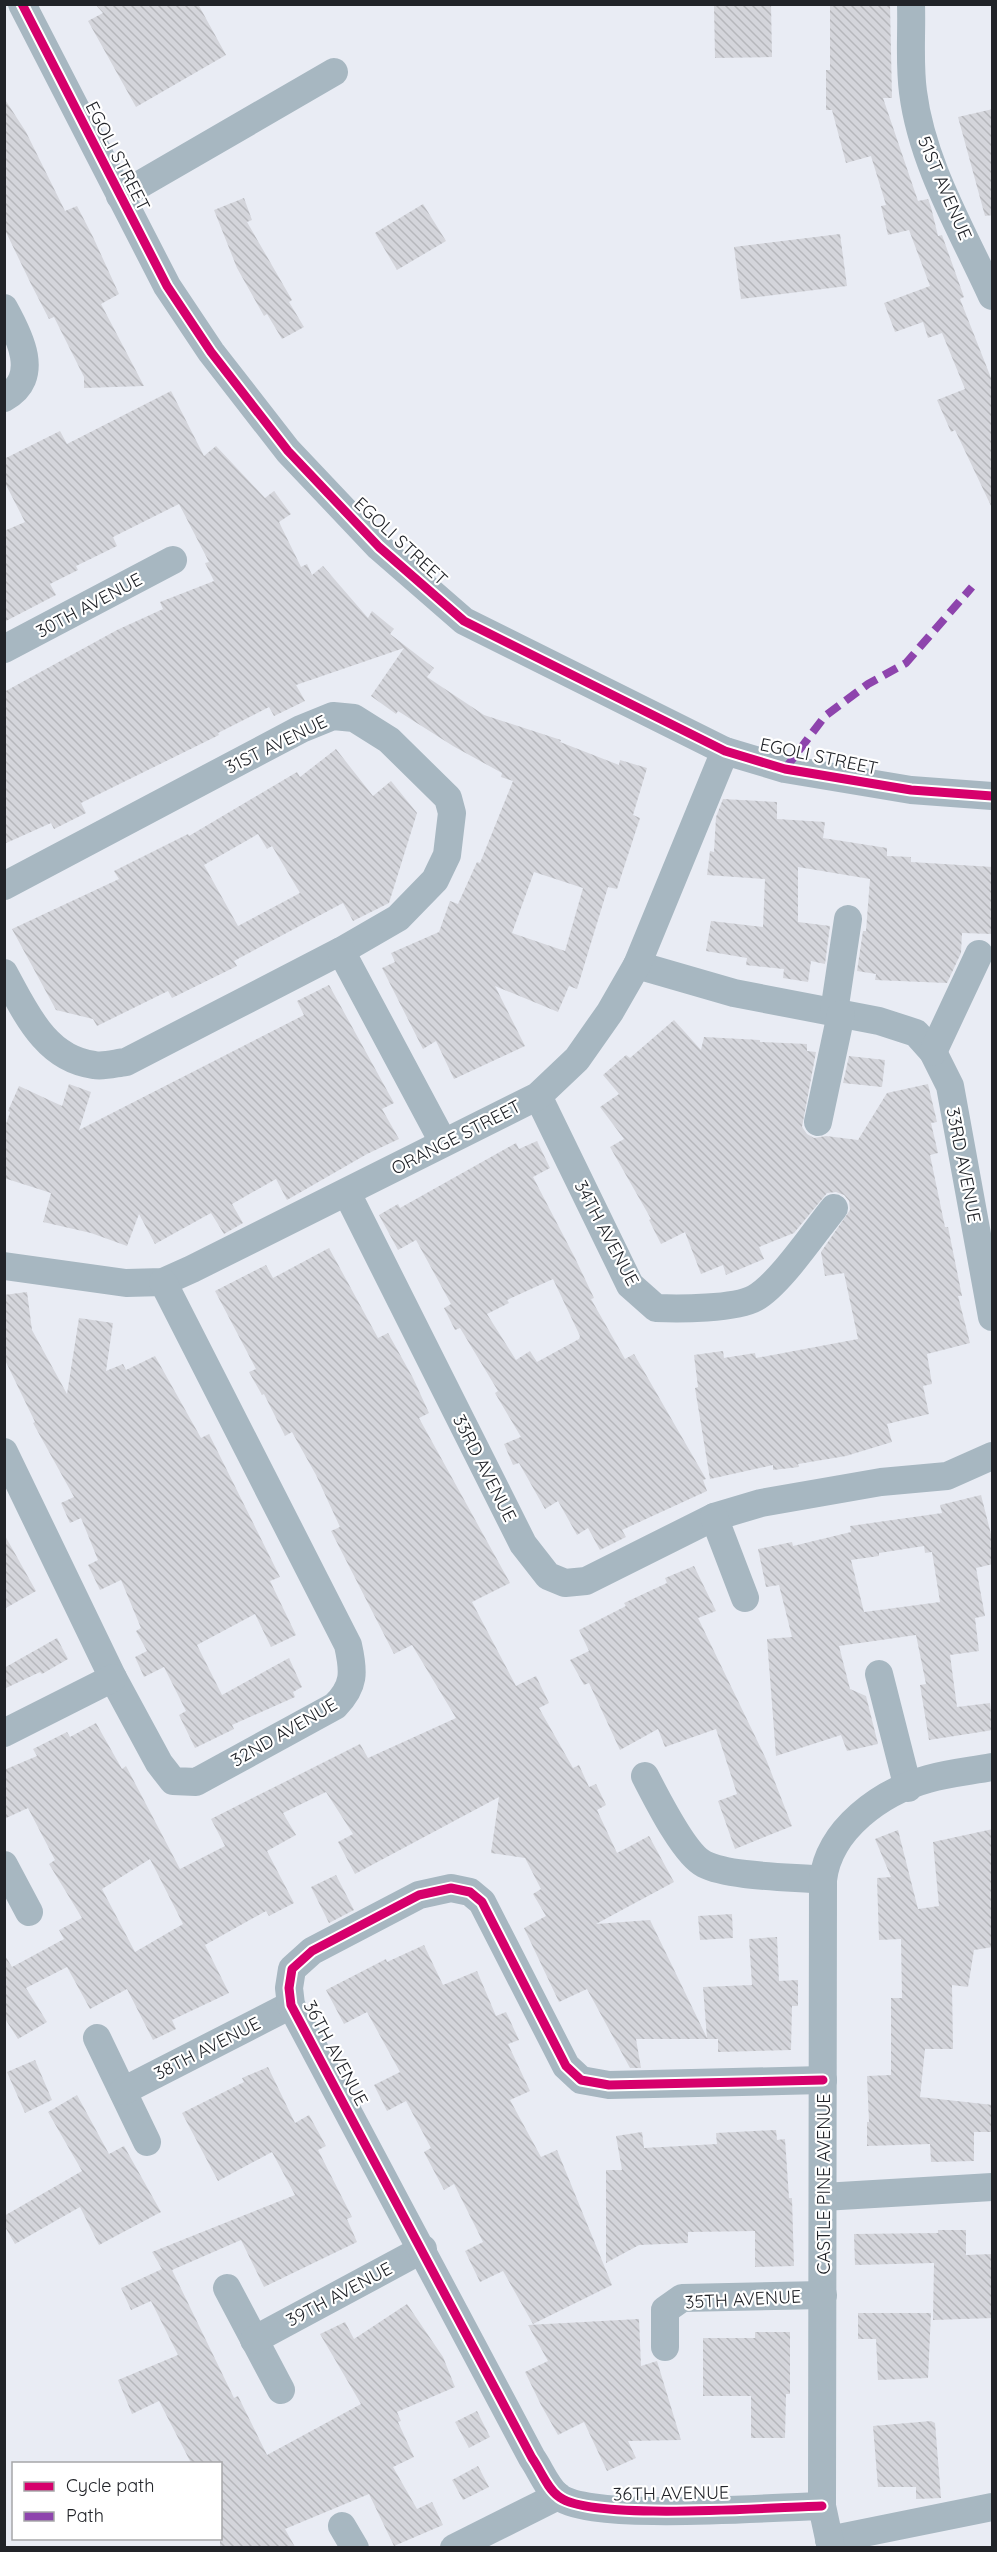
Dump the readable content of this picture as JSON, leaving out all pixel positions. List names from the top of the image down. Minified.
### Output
{"streets":{"street":["EGOLI STREET","51ST AVENUE","30TH AVENUE","31ST AVENUE","ORANGE STREET","33RD AVENUE","34TH AVENUE","32ND AVENUE","38TH AVENUE","36TH AVENUE","CASTLE PINE AVENUE","39TH AVENUE","35TH AVENUE"]},"crossings":[["EGOLI STREET","ORANGE STREET"],["ORANGE STREET","33RD AVENUE"],["ORANGE STREET","34TH AVENUE"],["ORANGE STREET","32ND AVENUE"],["38TH AVENUE","36TH AVENUE"],["36TH AVENUE","CASTLE PINE AVENUE"],["36TH AVENUE","39TH AVENUE"],["CASTLE PINE AVENUE","35TH AVENUE"]],"legend":["Cycle path","Path"]}
